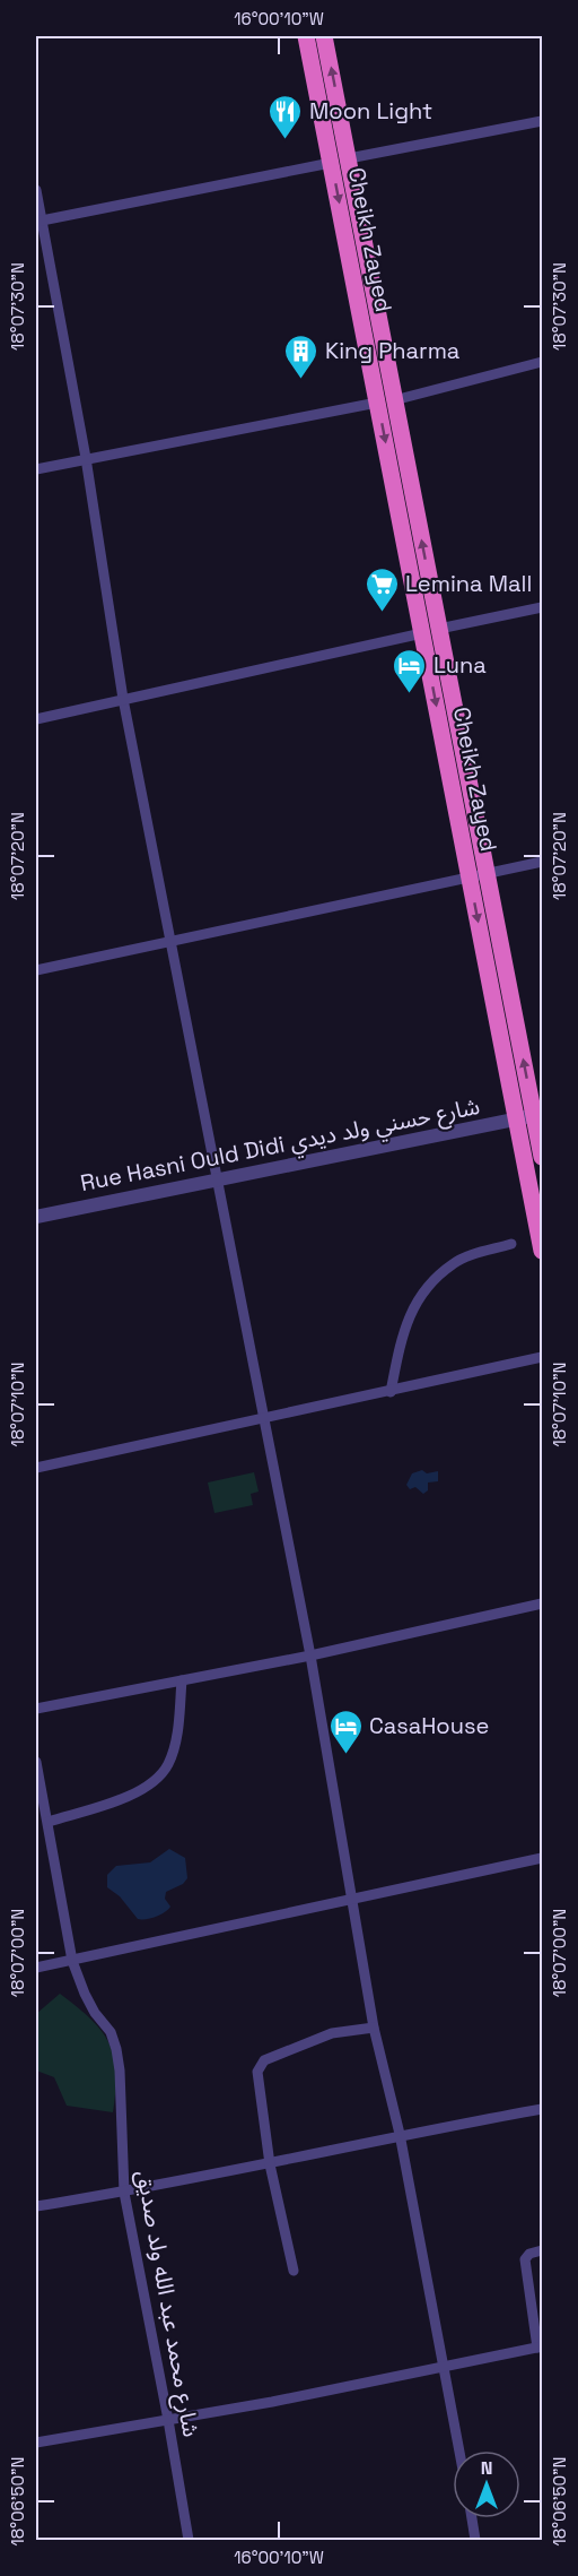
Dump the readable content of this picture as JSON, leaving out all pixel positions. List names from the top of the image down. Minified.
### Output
{"streets":{"highway":["Cheikh Zayed"],"street":["Rue Hasni Ould Didi شارع حسني ولد ديدي","شارع محمد عبد الله ولد صديق"]},"crossings":[["Cheikh Zayed","Rue Hasni Ould Didi شارع حسني ولد ديدي"]],"places":{"restaurant":["Moon Light"],"building":["King Pharma"],"supermarket":["Lemina Mall"],"hotel":["Luna","CasaHouse"]},"north":"top","coordinates":["16°00'10\"W","18°07'30\"N","18°07'20\"N","18°07'10\"N","18°07'00\"N","18°06'50\"N"]}
